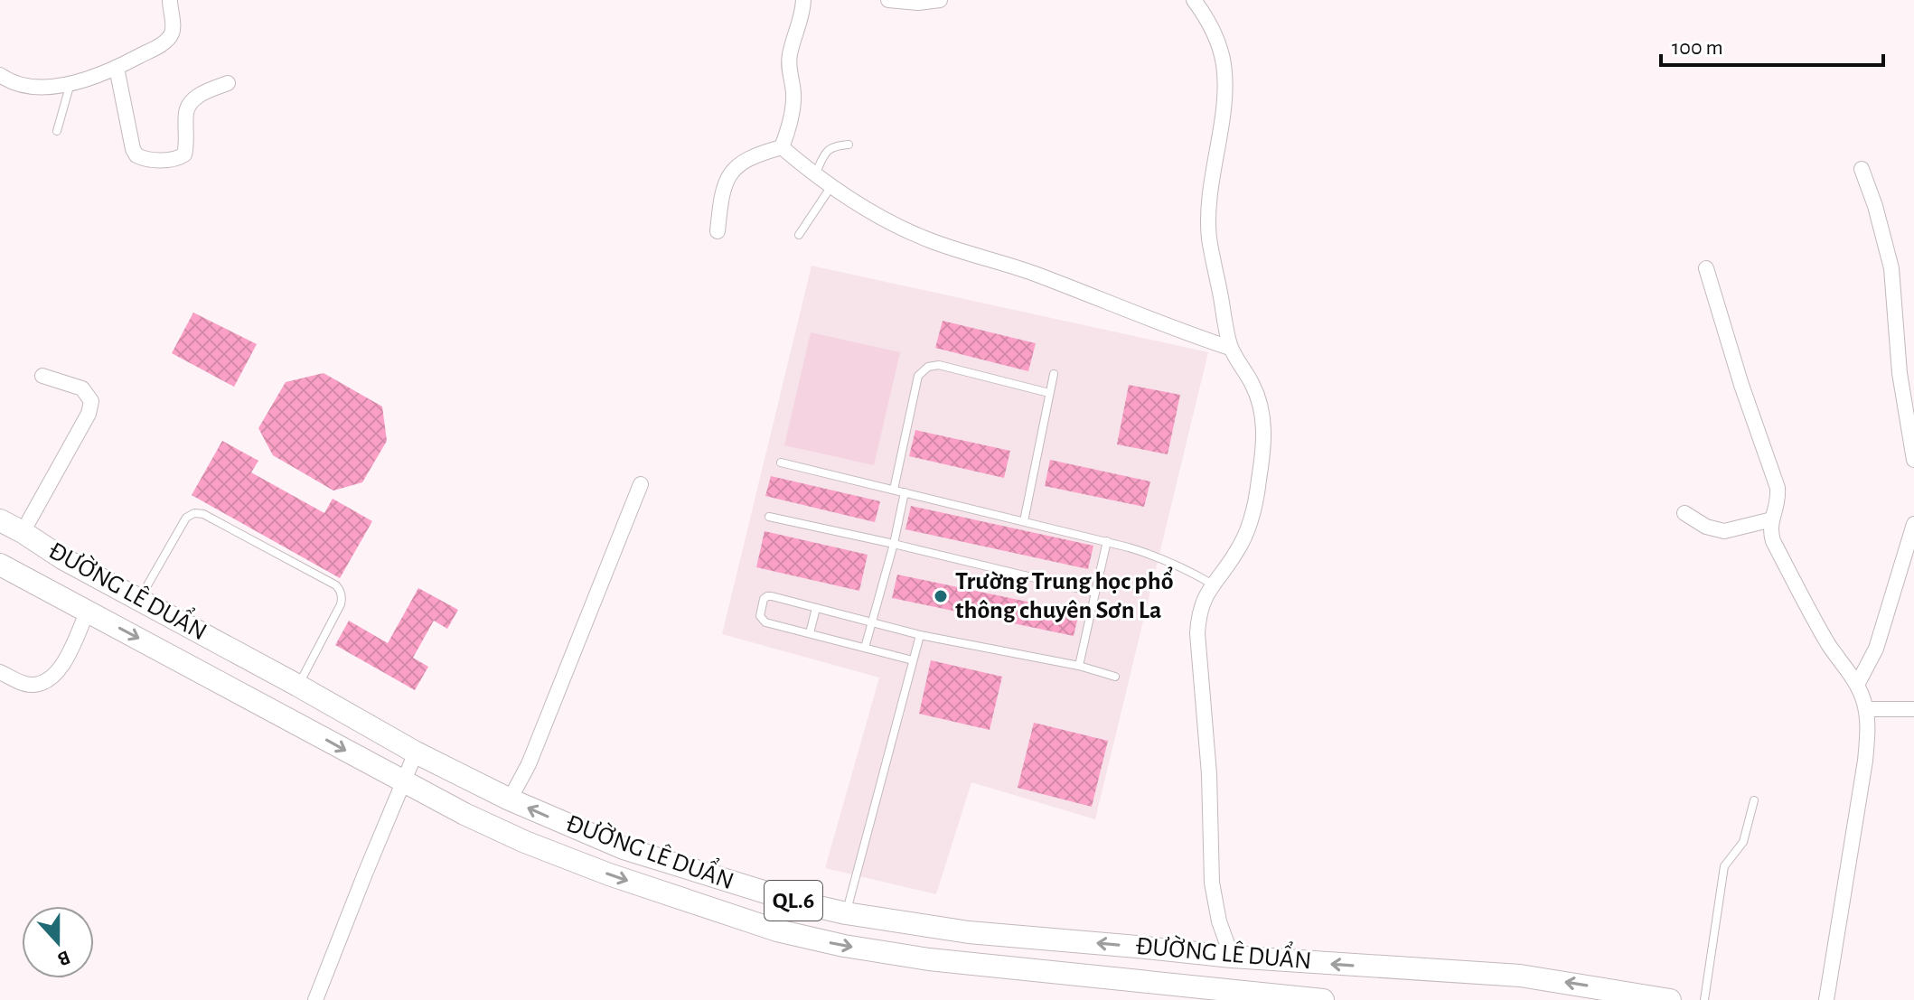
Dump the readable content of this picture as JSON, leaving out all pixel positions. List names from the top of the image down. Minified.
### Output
{"streets":{"main road":["ĐƯỜNG LÊ DUẨN","QL.6"]},"places":["Trường Trung học phổ thông chuyên Sơn La"],"scale_bar":"100 m","north":"bottom"}
